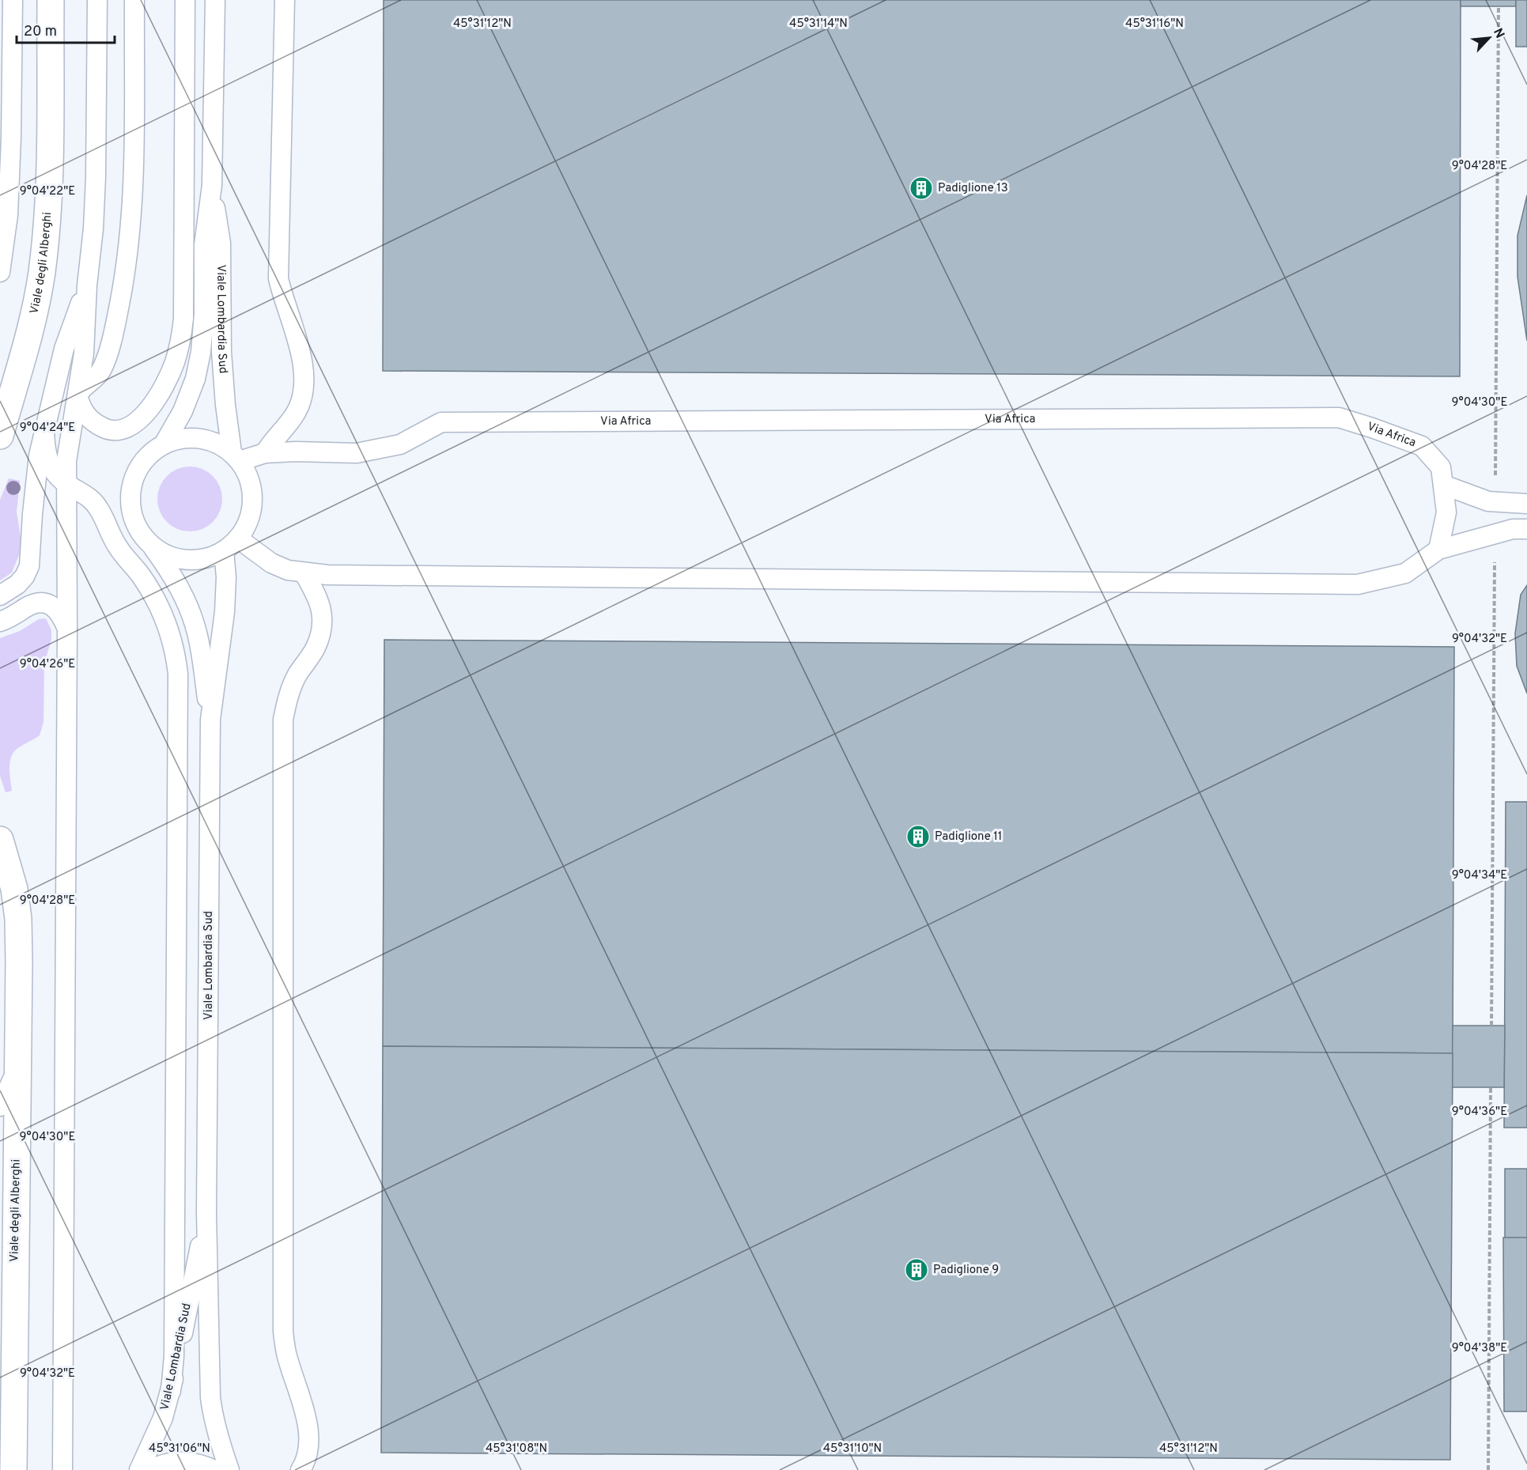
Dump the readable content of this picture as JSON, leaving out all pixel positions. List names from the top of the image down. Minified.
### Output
{"streets":{"street":["Viale degli Alberghi"],"lane":["Viale Lombardia Sud","Via Africa"]},"crossings":[["Viale Lombardia Sud","Via Africa"]],"places":{"building":["Padiglione 13","Padiglione 11","Padiglione 9"]},"scale_bar":"20 m","north":"top right","coordinates":["45°31'12\"N","45°31'14\"N","45°31'16\"N","9°04'28\"E","9°04'22\"E","9°04'30\"E","9°04'24\"E","9°04'32\"E","9°04'26\"E","9°04'34\"E","9°04'36\"E","9°04'38\"E","45°31'06\"N","45°31'08\"N","45°31'10\"N"]}
